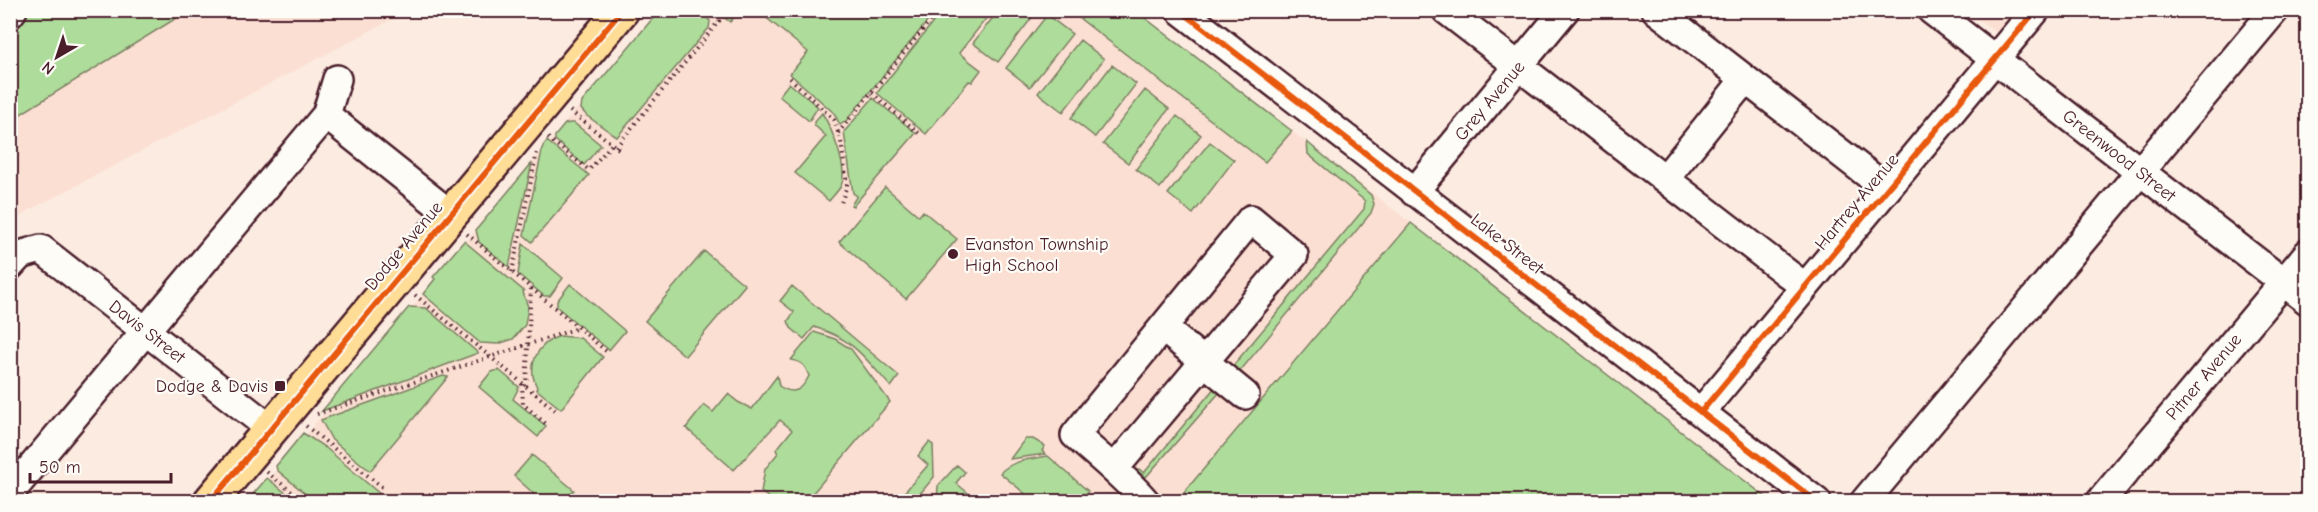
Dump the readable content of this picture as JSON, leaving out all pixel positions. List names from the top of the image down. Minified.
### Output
{"streets":{"main road":["Dodge Avenue"],"street":["Grey Avenue","Greenwood Street","Hartrey Avenue","Lake Street","Davis Street","Pitner Avenue"]},"crossings":[["Grey Avenue","Lake Street"],["Greenwood Street","Hartrey Avenue"],["Greenwood Street","Pitner Avenue"],["Hartrey Avenue","Lake Street"],["Dodge Avenue","Davis Street"]],"places":{"other":["Evanston Township High School"],"transit":["Dodge & Davis"]},"scale_bar":"50 m","north":"bottom left"}
